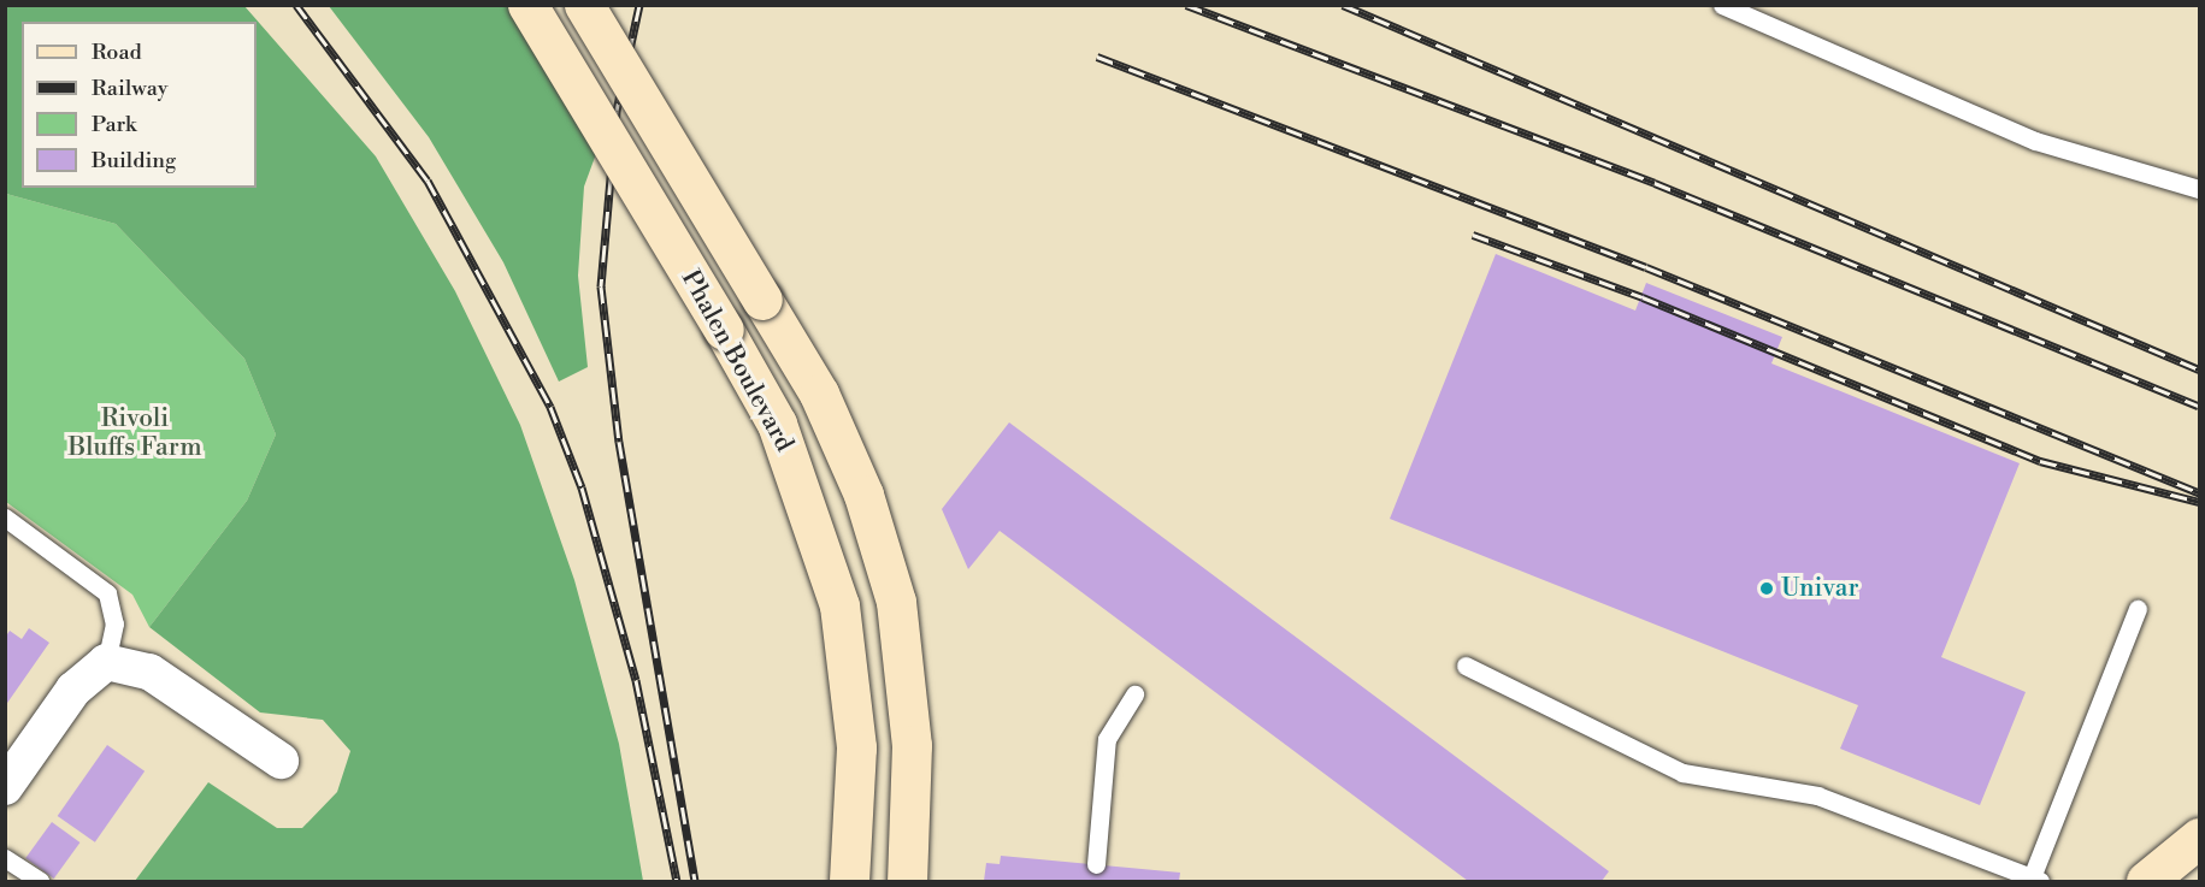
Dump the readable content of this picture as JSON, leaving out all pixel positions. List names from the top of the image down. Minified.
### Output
{"streets":{"main road":["Phalen Boulevard"]},"parks":["Rivoli Bluffs Farm"],"places":["Univar"],"legend":["Road","Railway","Park","Building"]}
